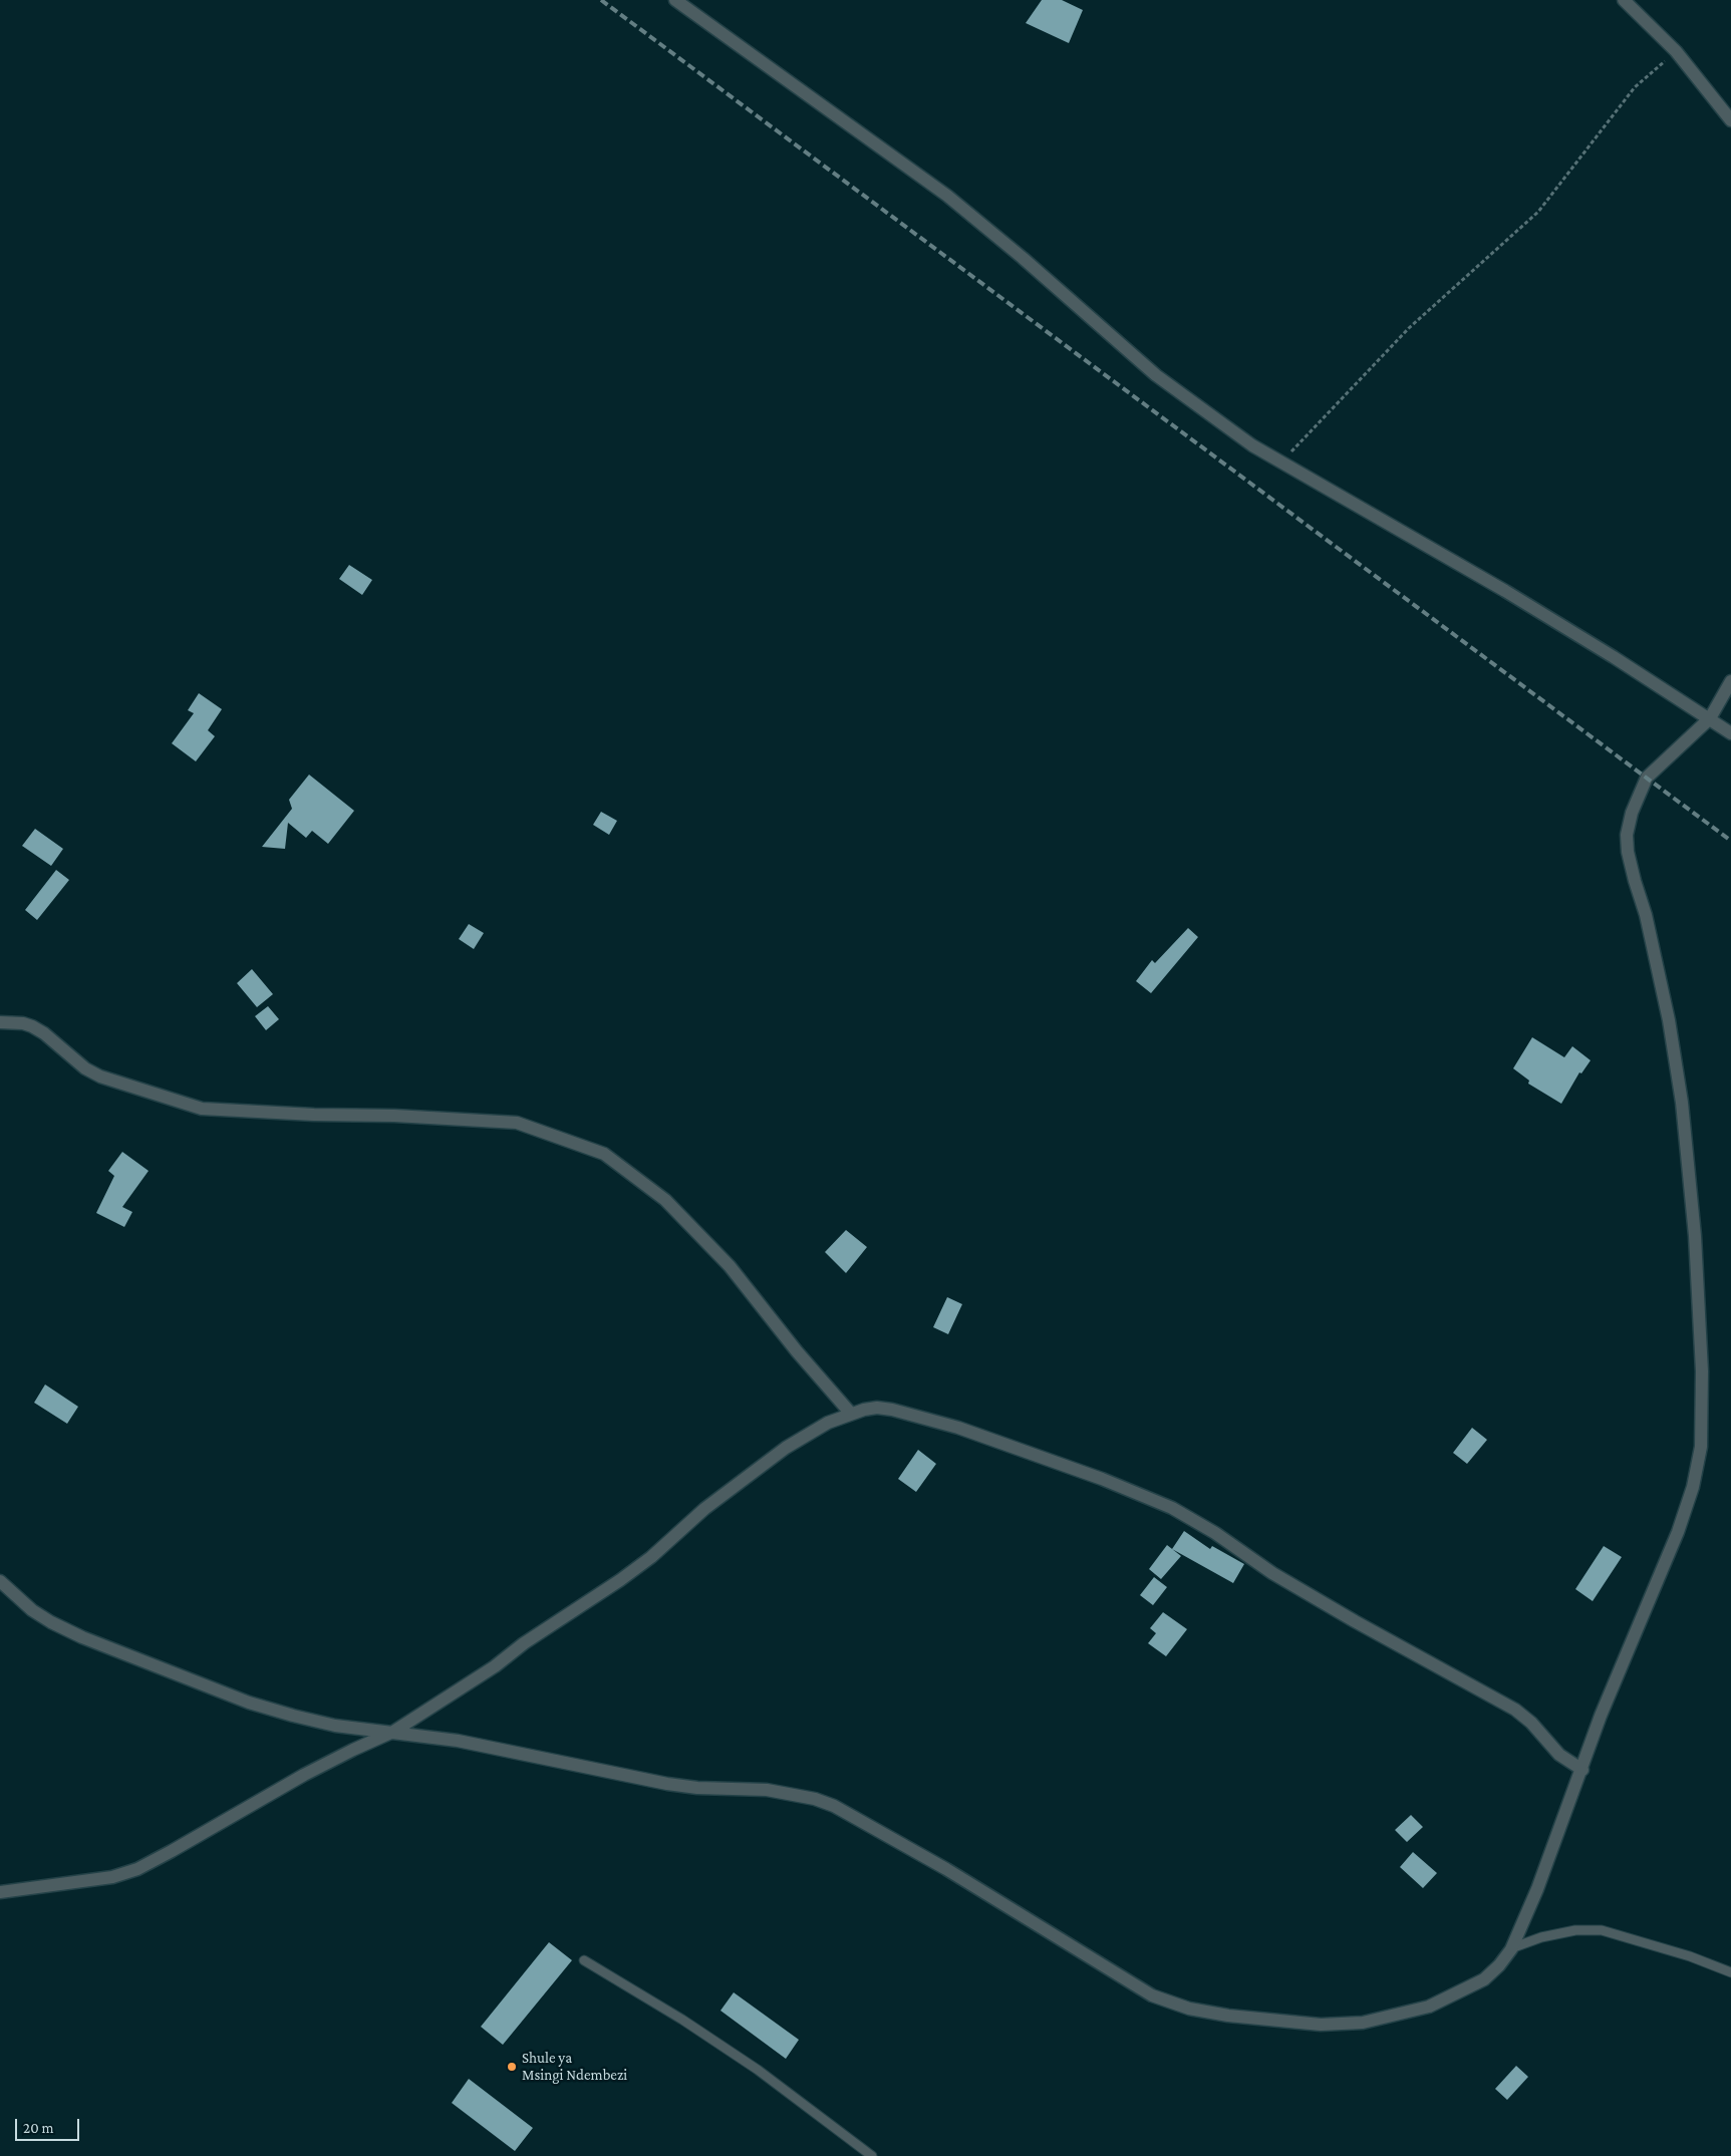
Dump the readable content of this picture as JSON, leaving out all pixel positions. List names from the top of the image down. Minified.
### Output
{"places":["Shule ya Msingi Ndembezi"],"scale_bar":"20 m"}
